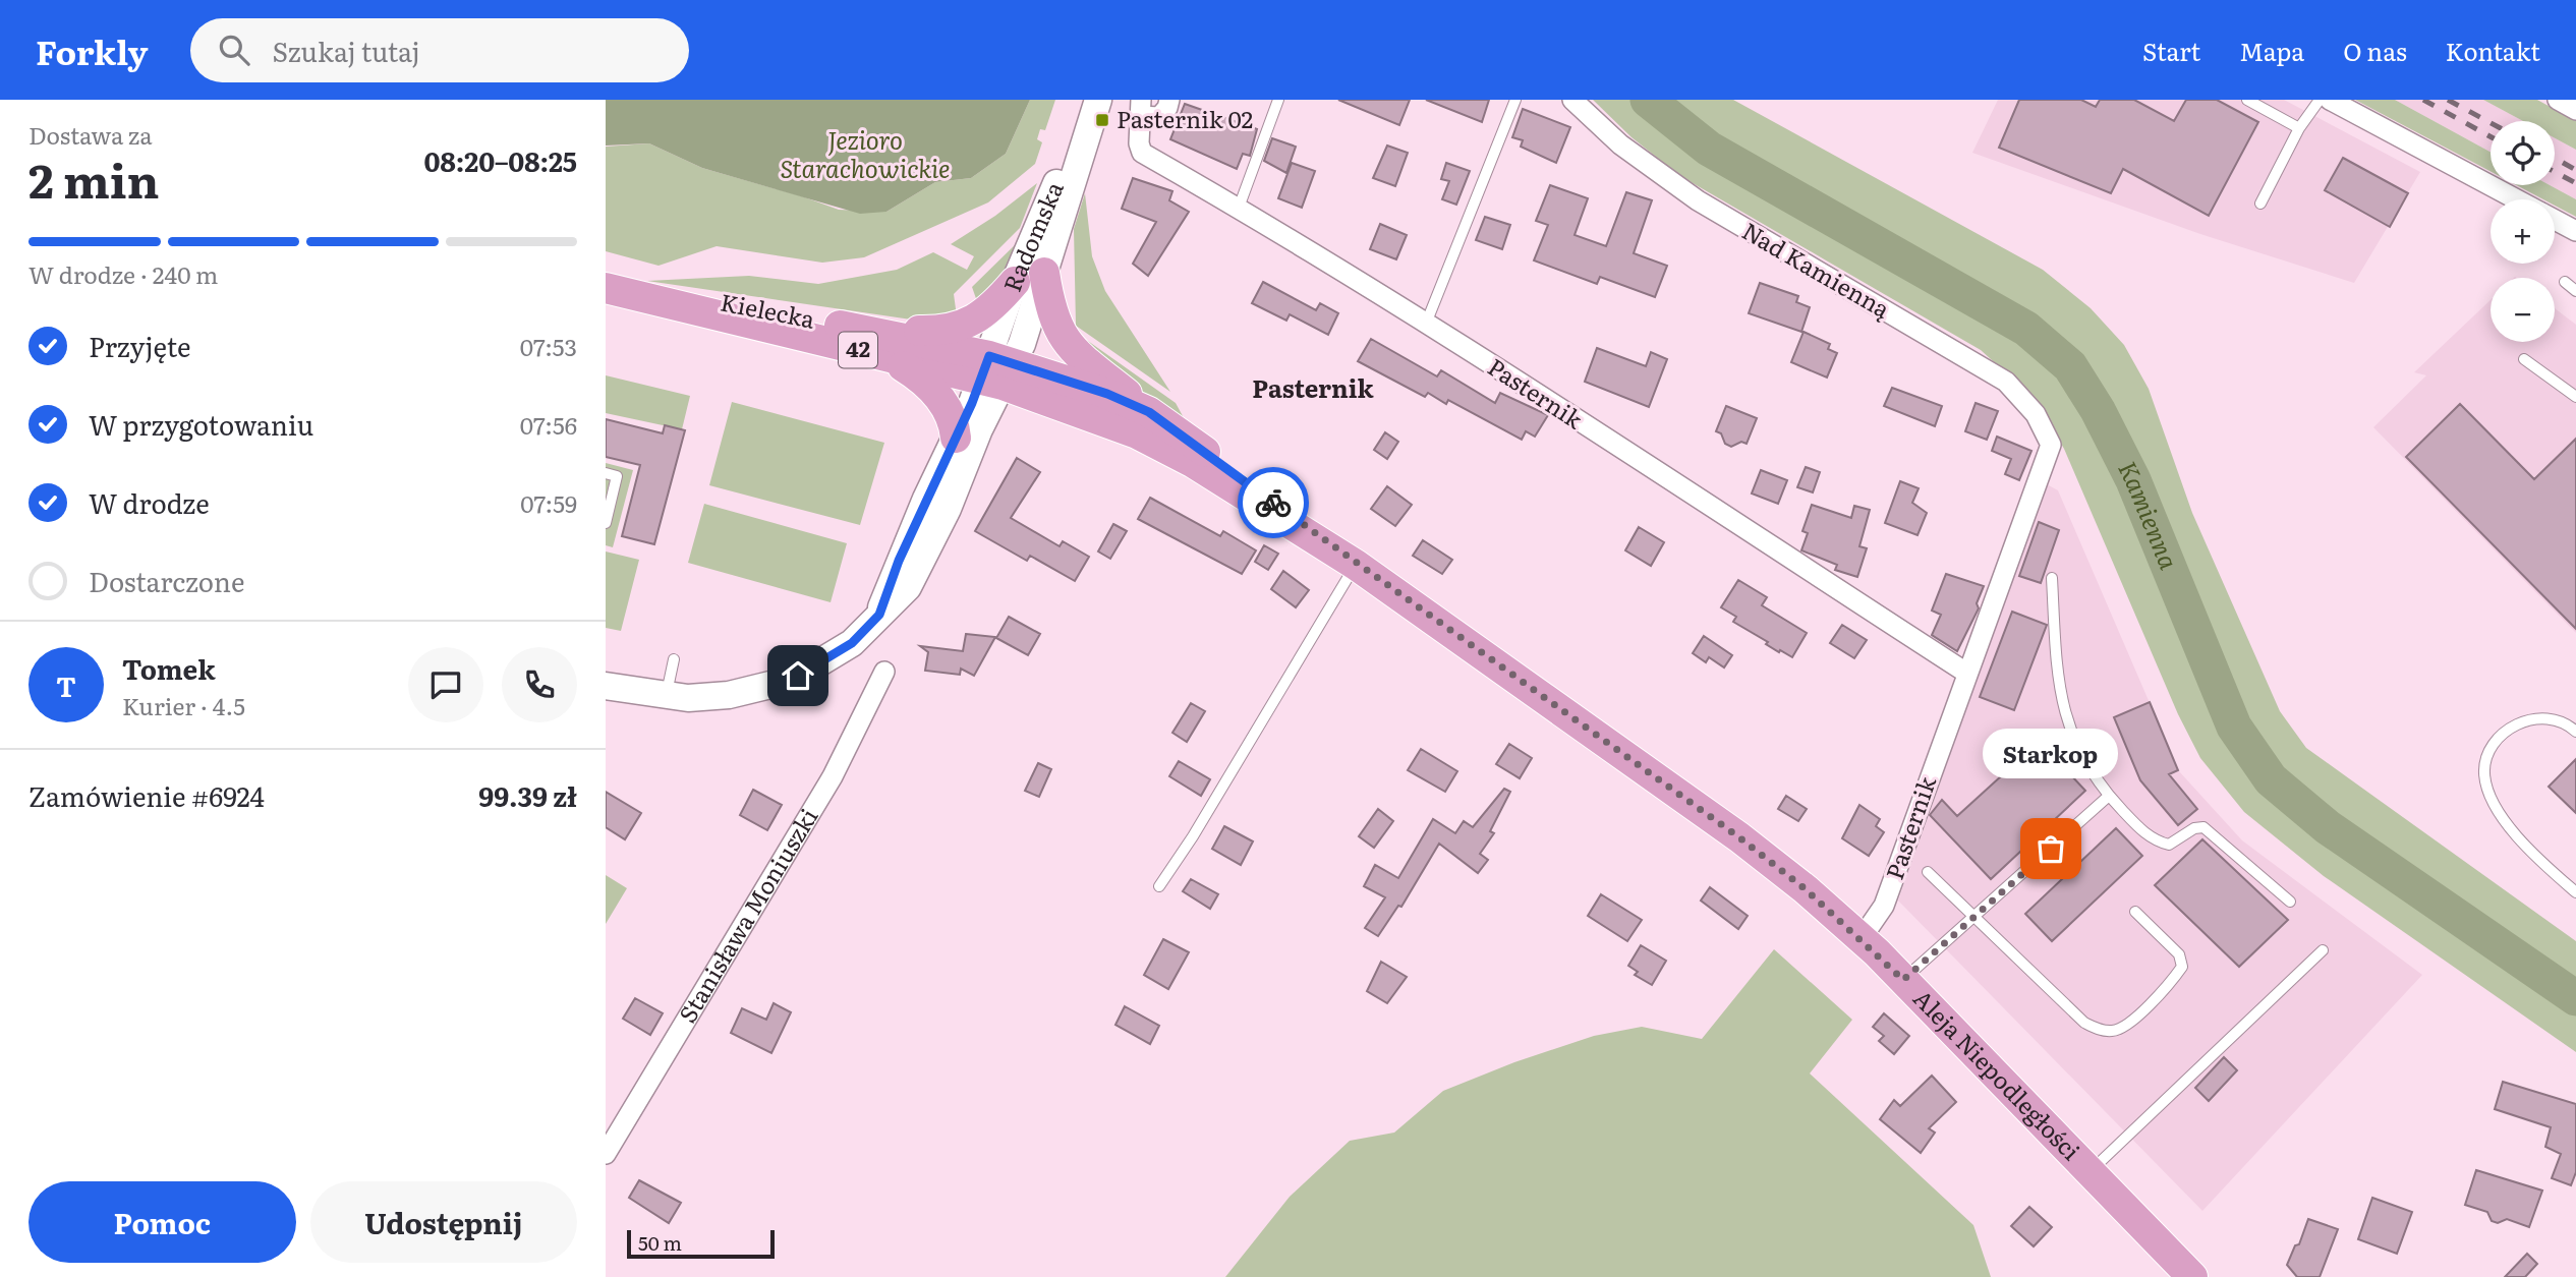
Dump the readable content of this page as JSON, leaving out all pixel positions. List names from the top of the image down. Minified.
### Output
{"streets":{"main road":["Kielecka","42","Aleja Niepodległości"],"street":["Radomska","Nad Kamienną","Pasternik","Stanisława Moniuszki"]},"crossings":[["Radomska","Kielecka"],["Radomska","Aleja Niepodległości"],["Nad Kamienną","Pasternik"],["Kielecka","Aleja Niepodległości"],["Pasternik","Aleja Niepodległości"]],"districts":["Pasternik"],"water":["Jezioro Starachowickie","Kamienna"],"places":{"transit":["Pasternik 02"],"other":["Starkop"]},"scale_bar":"50 m","page":{"header":"Forkly","search":"Szukaj tutaj","nav":["Start","Mapa","O nas","Kontakt"],"heading":["2 min","Dostawa za","08:20–08:25"],"panel":["Tomek","Kurier · 4.5","Zamówienie #6924","99.39 zł"],"map_buttons":["+","−"],"bar":"W drodze · 240 m","list":[["Przyjęte","07:53"],["W przygotowaniu","07:56"],["W drodze","07:59"],"Dostarczone"],"round":"T","bubble":"Starkop","buttons":["Pomoc","Udostępnij"],"scale":"50 m"}}
